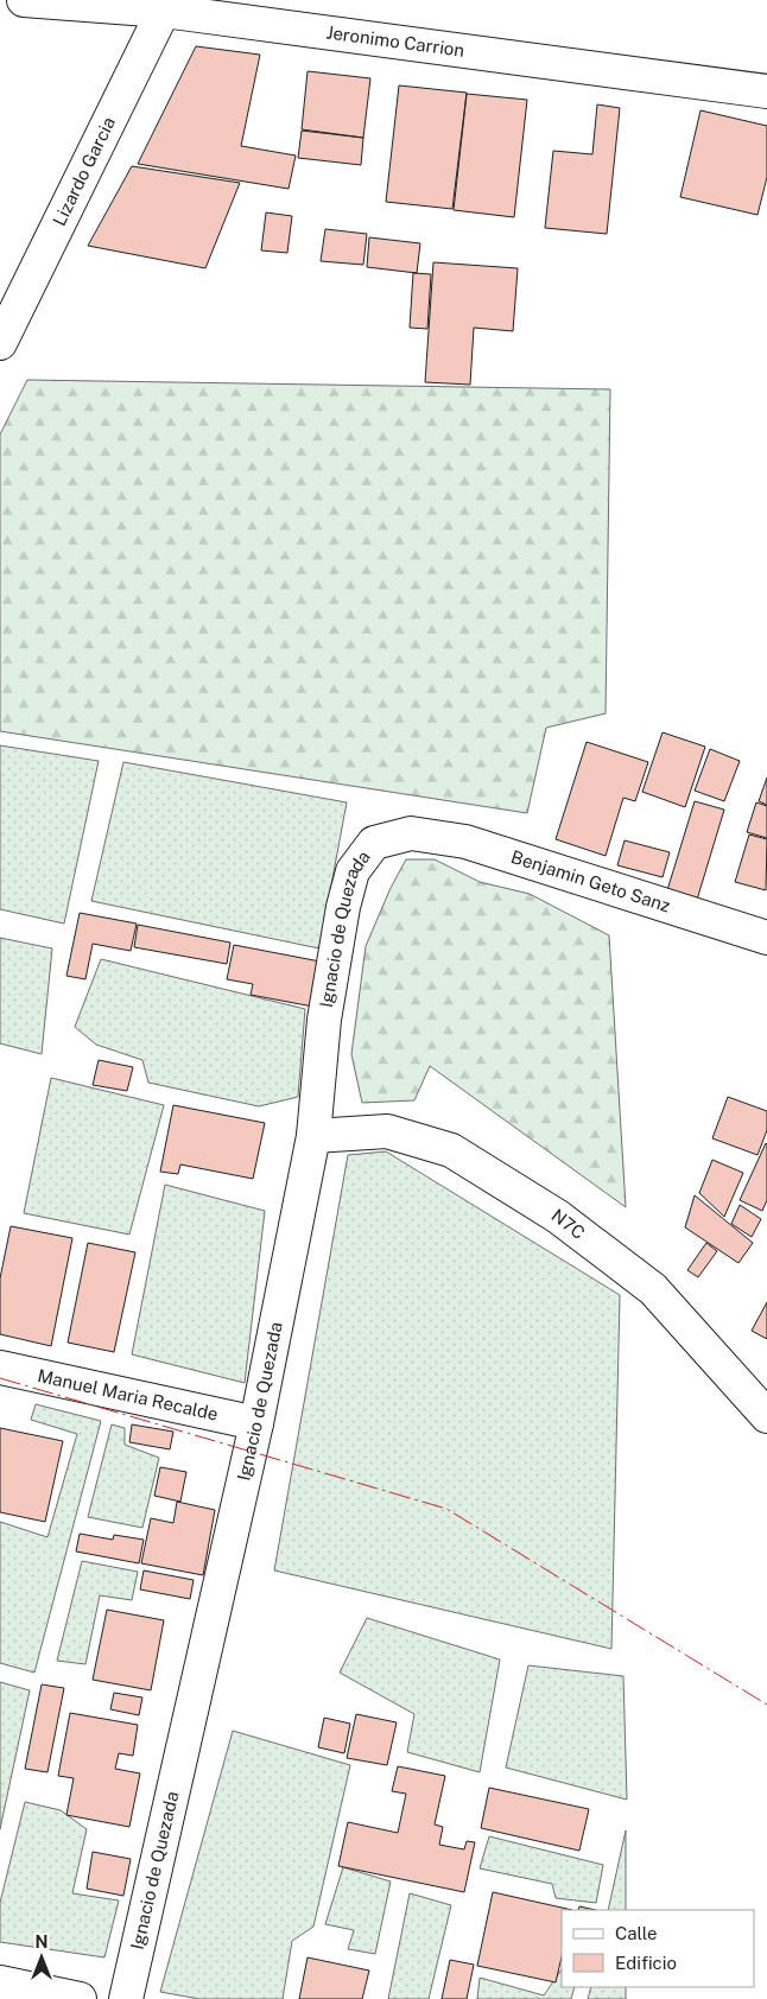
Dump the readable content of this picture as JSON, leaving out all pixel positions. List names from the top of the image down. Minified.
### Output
{"streets":{"street":["Jeronimo Carrion","Lizardo Garcia","Benjamin Geto Sanz","Ignacio de Quezada","N7C","Manuel Maria Recalde"]},"crossings":[["Jeronimo Carrion","Lizardo Garcia"],["Benjamin Geto Sanz","Ignacio de Quezada"],["Ignacio de Quezada","N7C"],["Ignacio de Quezada","Manuel Maria Recalde"]],"legend":["Calle","Edificio"],"north":"top"}
